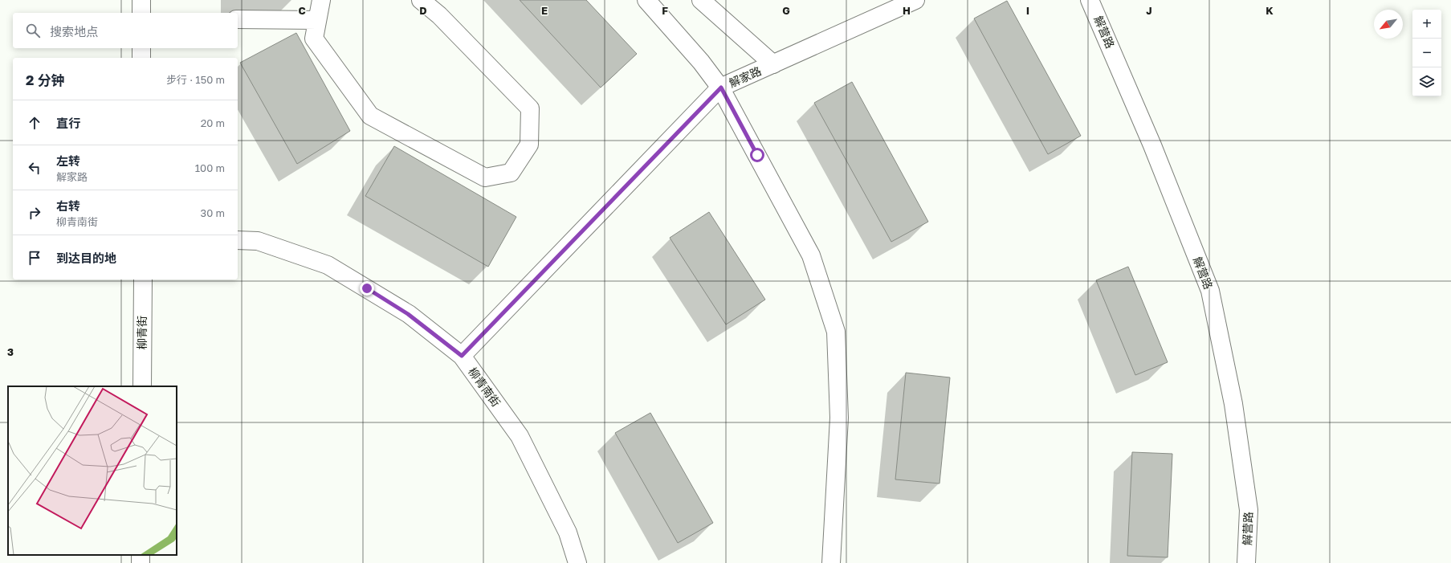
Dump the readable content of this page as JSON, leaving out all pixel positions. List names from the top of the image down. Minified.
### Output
{"streets":{"street":["解营路","解家路","柳青街","柳青南街"]},"crossings":[["解家路","柳青南街"]],"north":"bottom left","page":{"map_buttons":["+","−"],"search":"搜索地点","heading":["2 分钟","步行 · 150 m"],"list":[["直行","20 m"],["左转","解家路","100 m"],["右转","柳青南街","30 m"],"到达目的地"]},"grid":{"columns":["C","D","E","F","G","H","I","J","K"],"rows":["3"]}}
